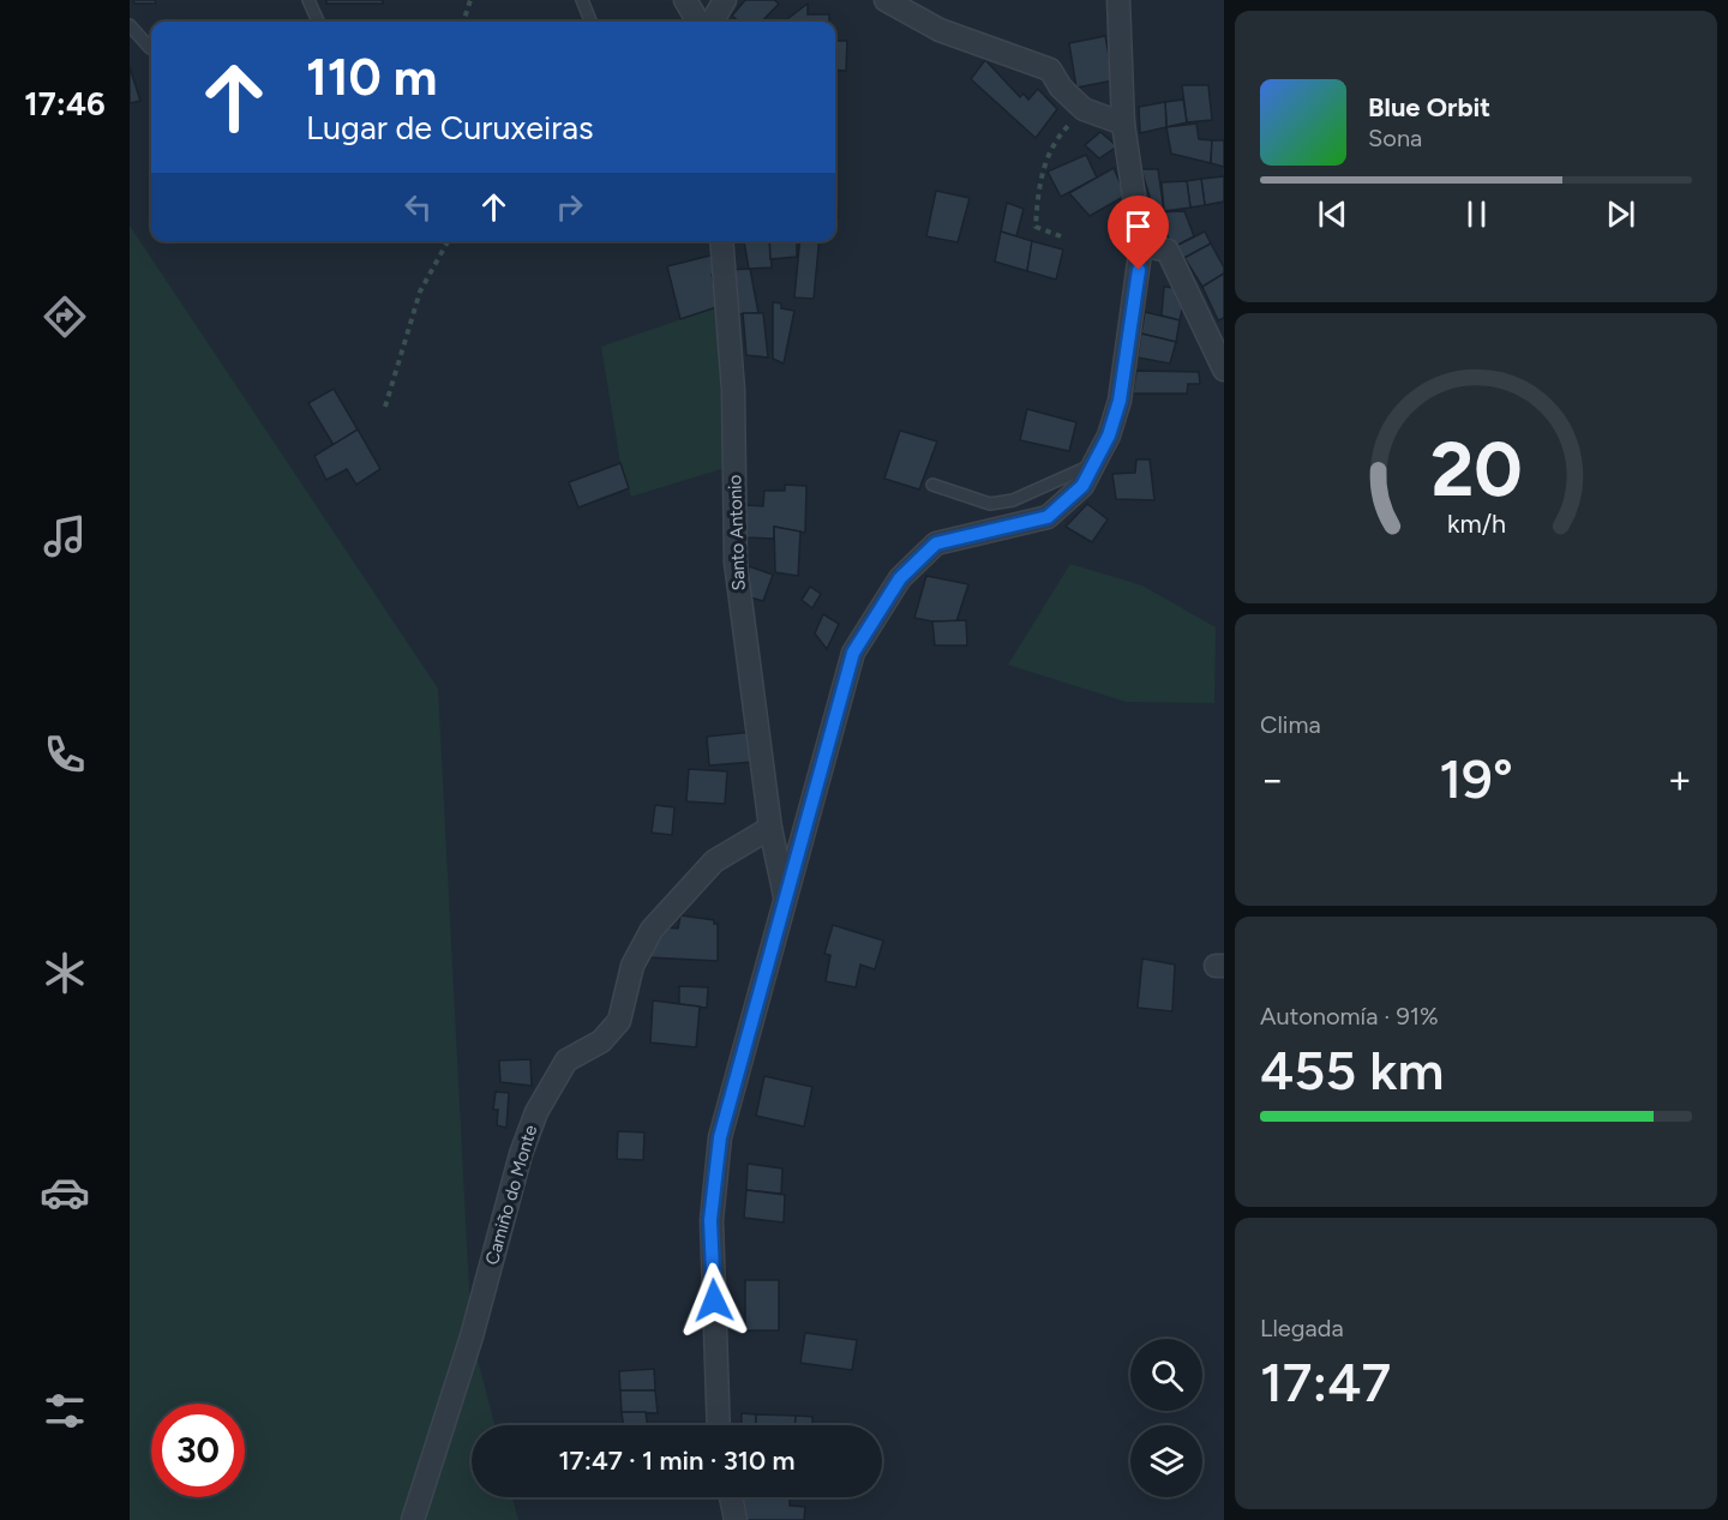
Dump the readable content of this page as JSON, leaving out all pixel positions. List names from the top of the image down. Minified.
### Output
{"streets":{"street":["Santo Antonio","Camiño do Monte"]},"crossings":[["Santo Antonio","Camiño do Monte"]],"page":{"tabs":"17:46","turn":["110 m","Lugar de Curuxeiras"],"song":["Blue Orbit","Sona"],"tile":["Clima",["Autonomía · 91%","455 km"],["Llegada","17:47"]],"heat":["−","19°","+"],"limit":"30","trip":"17:47 · 1 min · 310 m","gauge":["20","km/h"]}}
